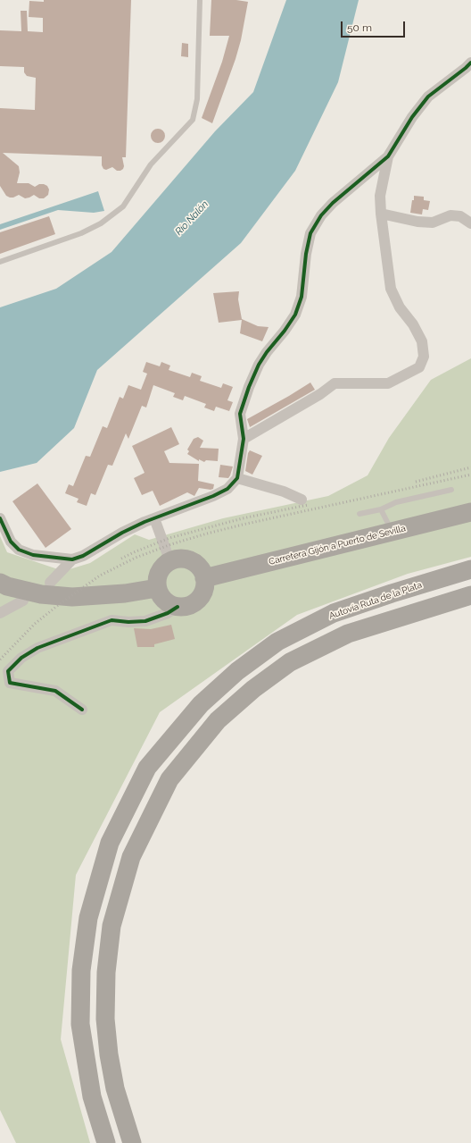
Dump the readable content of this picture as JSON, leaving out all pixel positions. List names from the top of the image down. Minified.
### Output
{"streets":{"highway":["Carretera Gijón a Puerto de Sevilla","Autovía Ruta de la Plata"]},"water":["Río Nalón"],"scale_bar":"50 m"}
